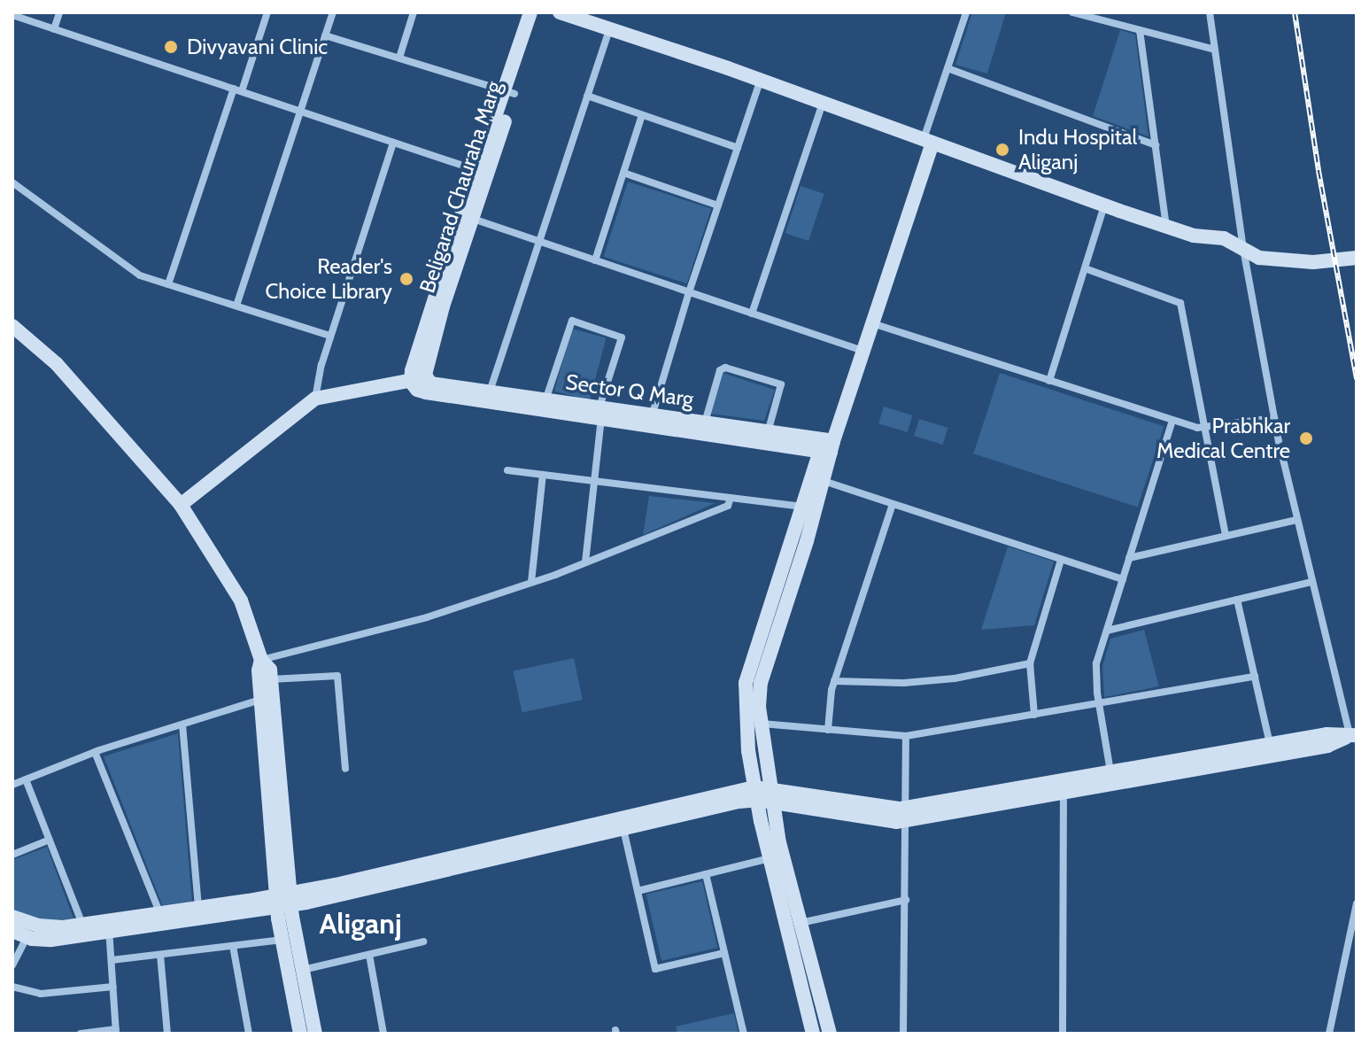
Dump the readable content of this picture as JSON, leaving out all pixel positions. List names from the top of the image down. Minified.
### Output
{"streets":{"street":["Beligarad Chauraha Marg","Sector Q Marg"]},"crossings":[["Beligarad Chauraha Marg","Sector Q Marg"]],"districts":["Aliganj"],"places":["Divyavani Clinic","Indu Hospital Aliganj","Reader's Choice Library","Prabhkar Medical Centre"]}
